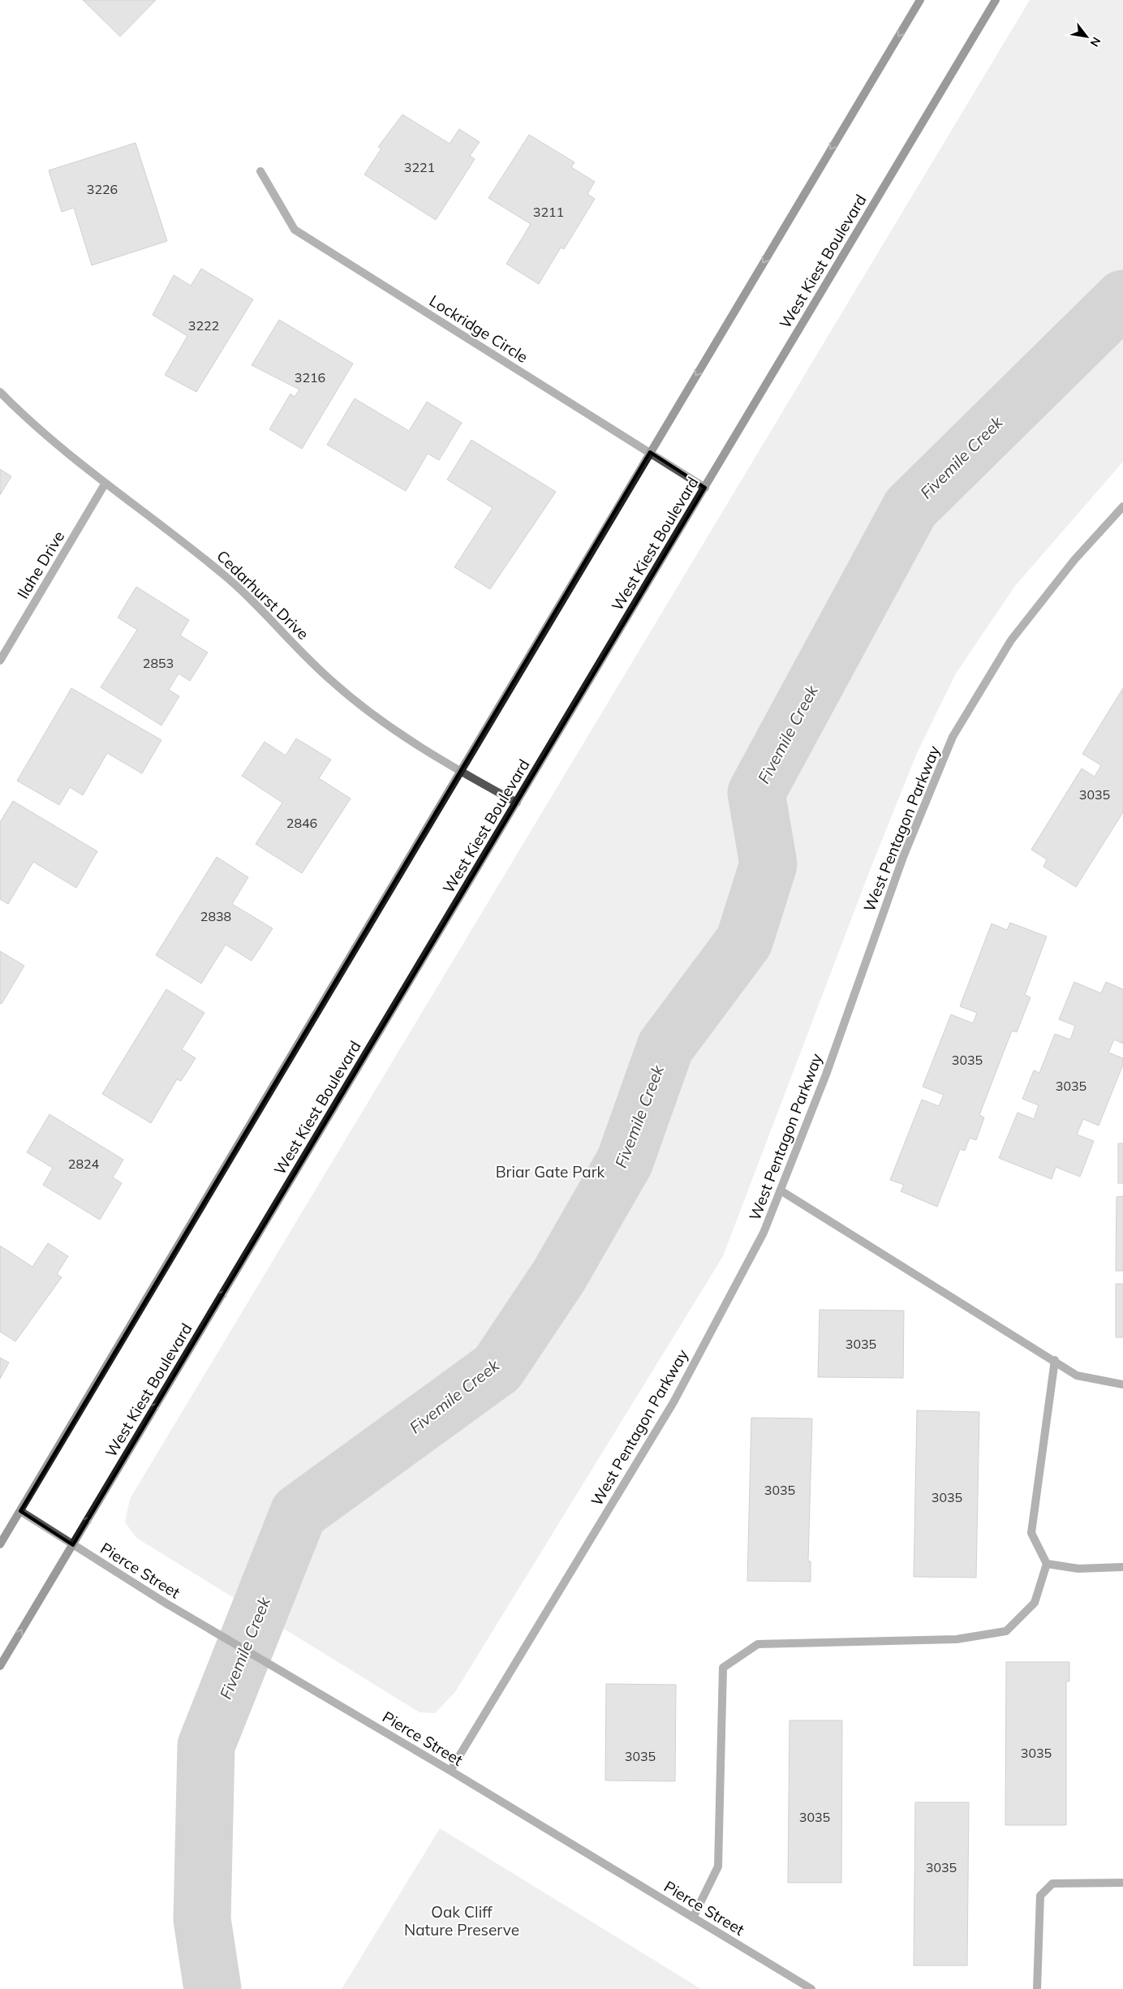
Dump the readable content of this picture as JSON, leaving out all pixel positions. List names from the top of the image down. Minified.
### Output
{"streets":{"main road":["West Kiest Boulevard"],"street":["Lockridge Circle","Ilahe Drive","Cedarhurst Drive","West Pentagon Parkway","Pierce Street"]},"crossings":[["West Kiest Boulevard","Lockridge Circle"],["West Kiest Boulevard","Cedarhurst Drive"],["West Kiest Boulevard","Pierce Street"],["Ilahe Drive","Cedarhurst Drive"],["West Pentagon Parkway","Pierce Street"]],"water":["Fivemile Creek"],"parks":["Briar Gate Park","Oak Cliff Nature Preserve"],"house_numbers":["3221","3226","3211","3222","3216","2853","3035","2846","2838","3035","3035","2824","3035","3035","3035","3035","3035","3035","3035"],"north":"bottom right"}
